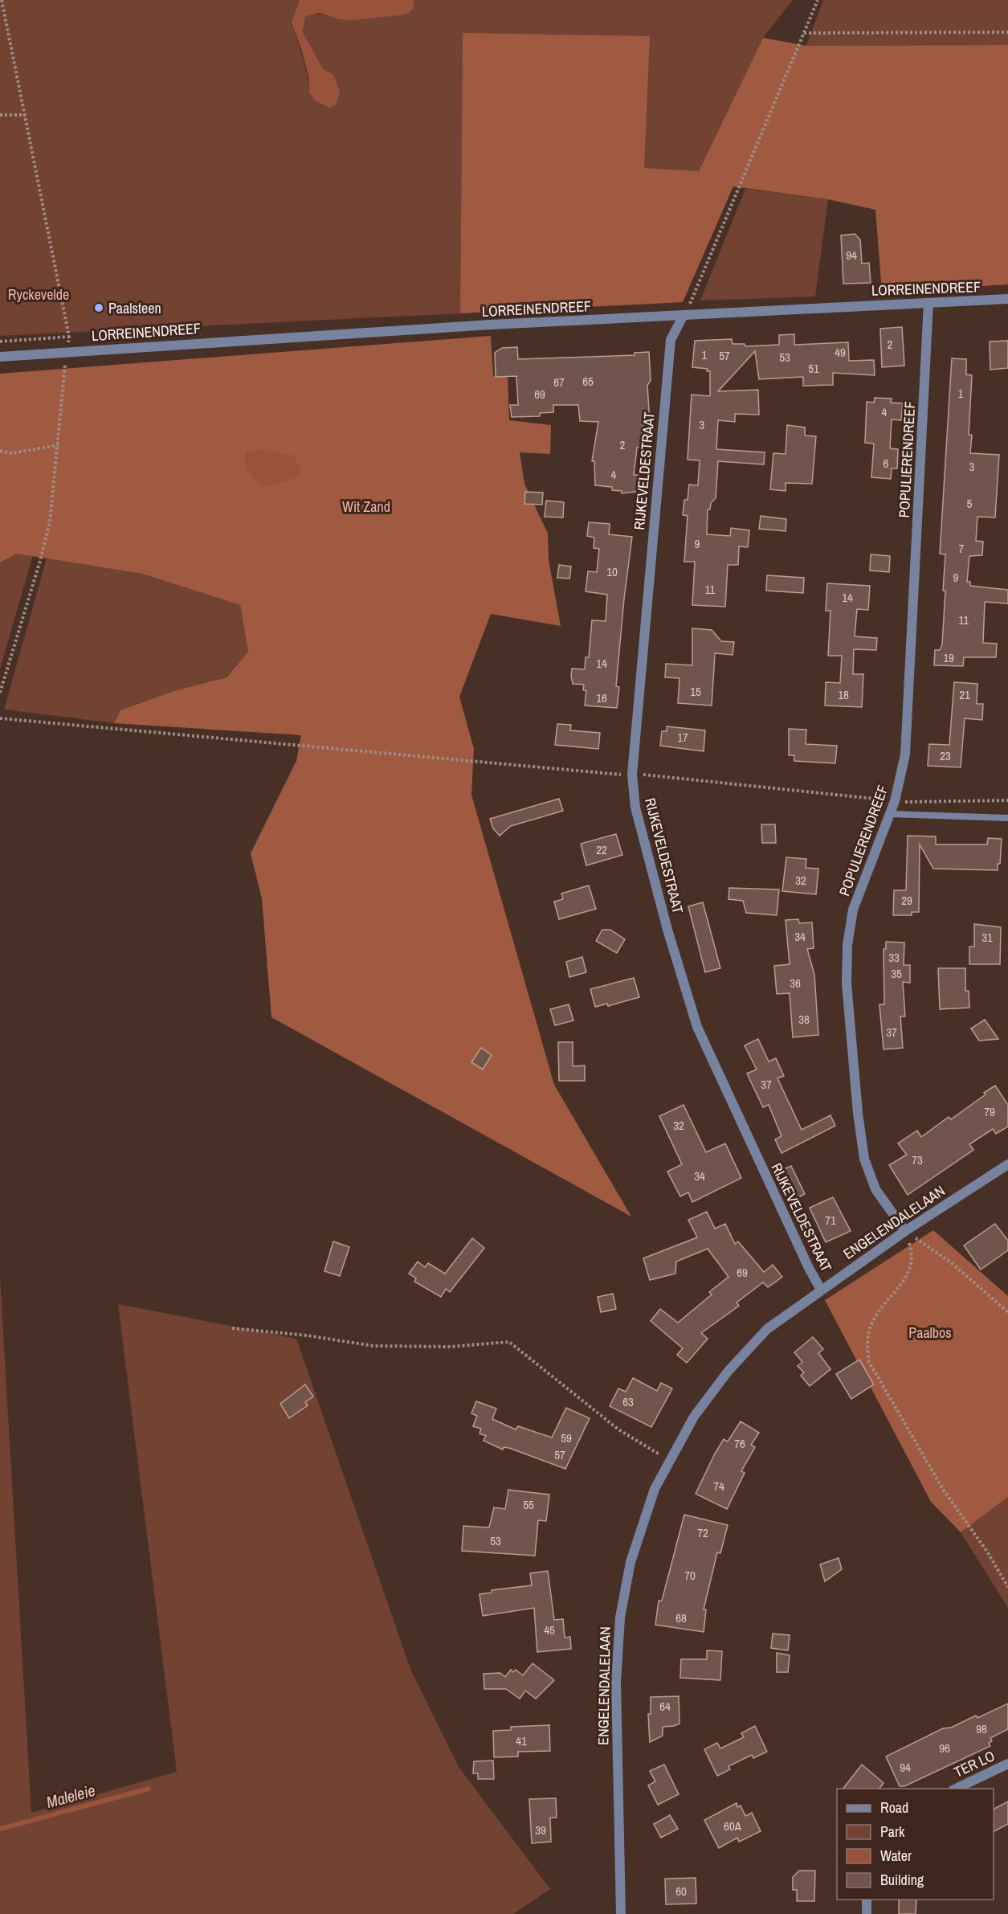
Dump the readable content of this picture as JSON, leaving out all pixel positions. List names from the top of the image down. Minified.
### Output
{"streets":{"street":["LORREINENDREEF","POPULIERENDREEF","RIJKEVELDESTRAAT","ENGELENDALELAAN","TER LO"]},"crossings":[["LORREINENDREEF","POPULIERENDREEF"],["LORREINENDREEF","RIJKEVELDESTRAAT"],["POPULIERENDREEF","ENGELENDALELAAN"],["RIJKEVELDESTRAAT","ENGELENDALELAAN"]],"water":["Maleleie"],"parks":["Ryckevelde","Wit Zand","Paalbos"],"places":["Paalsteen"],"house_numbers":["94","2","49","1","57","53","51","65","67","1","69","4","3","2","6","3","4","5","9","7","10","9","11","14","11","19","14","15","18","21","16","17","23","22","32","29","34","31","33","35","36","38","37","37","79","32","73","34","71","69","63","59","76","57","74","55","72","53","70","68","45","64","98","41","96","94","60A","39","60"],"legend":["Road","Park","Water","Building"]}
